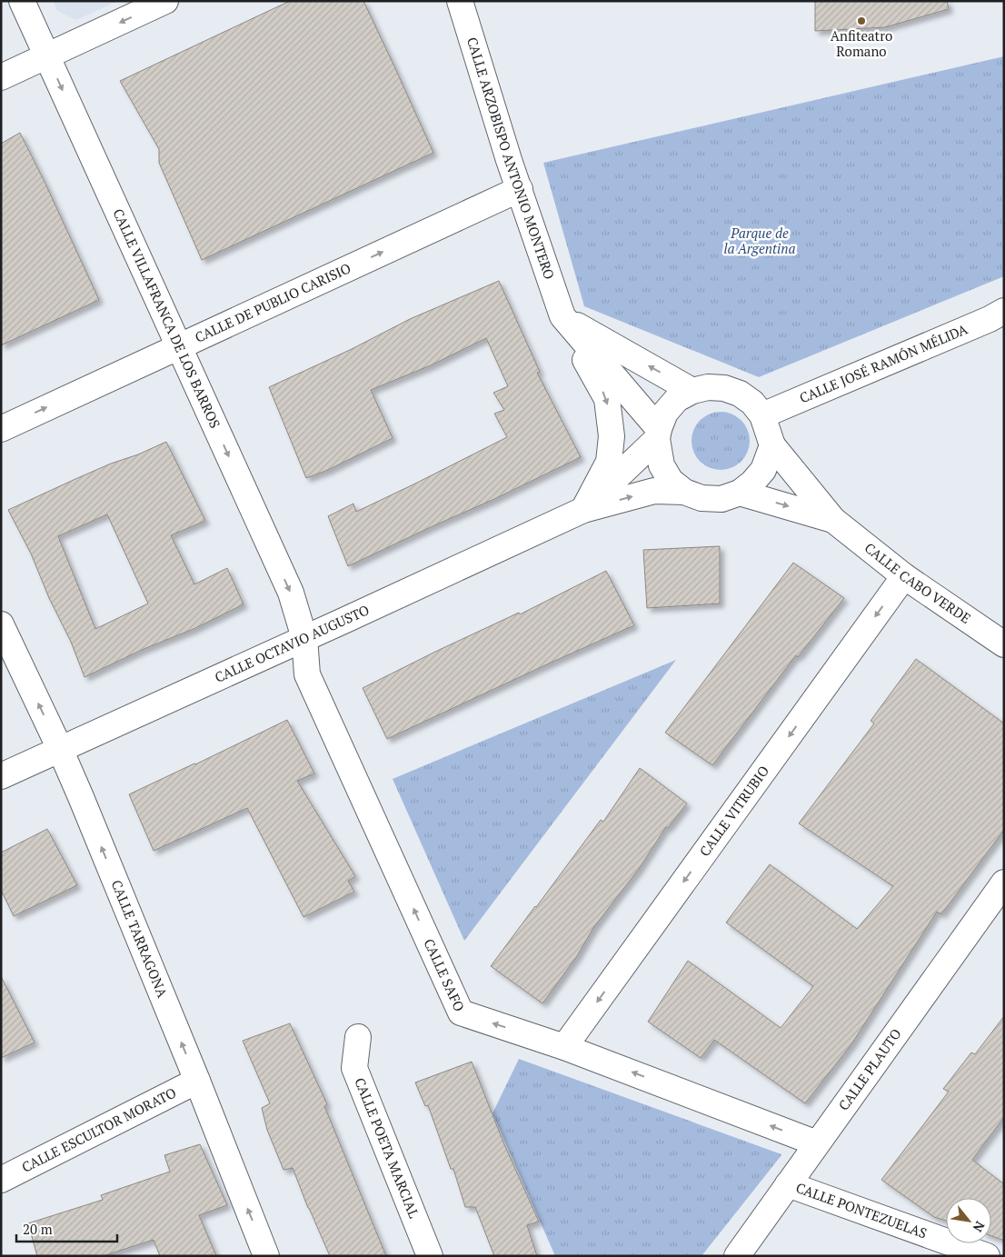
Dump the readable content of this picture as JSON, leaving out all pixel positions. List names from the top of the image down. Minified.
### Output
{"streets":{"street":["CALLE ARZOBISPO ANTONIO MONTERO","CALLE DE PUBLIO CARISIO","CALLE VILLAFRANCA DE LOS BARROS","CALLE JOSÉ RAMÓN MÉLIDA","CALLE CABO VERDE","CALLE OCTAVIO AUGUSTO","CALLE VITRUBIO","CALLE TARRAGONA","CALLE SAFO","CALLE PLAUTO","CALLE ESCULTOR MORATO","CALLE POETA MARCIAL","CALLE PONTEZUELAS"]},"crossings":[["CALLE ARZOBISPO ANTONIO MONTERO","CALLE DE PUBLIO CARISIO"],["CALLE ARZOBISPO ANTONIO MONTERO","CALLE JOSÉ RAMÓN MÉLIDA"],["CALLE ARZOBISPO ANTONIO MONTERO","CALLE CABO VERDE"],["CALLE ARZOBISPO ANTONIO MONTERO","CALLE OCTAVIO AUGUSTO"],["CALLE DE PUBLIO CARISIO","CALLE VILLAFRANCA DE LOS BARROS"],["CALLE VILLAFRANCA DE LOS BARROS","CALLE OCTAVIO AUGUSTO"],["CALLE VILLAFRANCA DE LOS BARROS","CALLE SAFO"],["CALLE JOSÉ RAMÓN MÉLIDA","CALLE CABO VERDE"],["CALLE JOSÉ RAMÓN MÉLIDA","CALLE OCTAVIO AUGUSTO"],["CALLE CABO VERDE","CALLE OCTAVIO AUGUSTO"],["CALLE CABO VERDE","CALLE VITRUBIO"],["CALLE OCTAVIO AUGUSTO","CALLE TARRAGONA"],["CALLE OCTAVIO AUGUSTO","CALLE SAFO"],["CALLE VITRUBIO","CALLE SAFO"],["CALLE TARRAGONA","CALLE ESCULTOR MORATO"],["CALLE SAFO","CALLE PLAUTO"],["CALLE PLAUTO","CALLE PONTEZUELAS"]],"one_way":["CALLE DE PUBLIO CARISIO","CALLE VILLAFRANCA DE LOS BARROS","CALLE VITRUBIO","CALLE TARRAGONA","CALLE SAFO"],"parks":["Parque de la Argentina"],"places":["Anfiteatro Romano"],"scale_bar":"20 m","north":"bottom right"}
